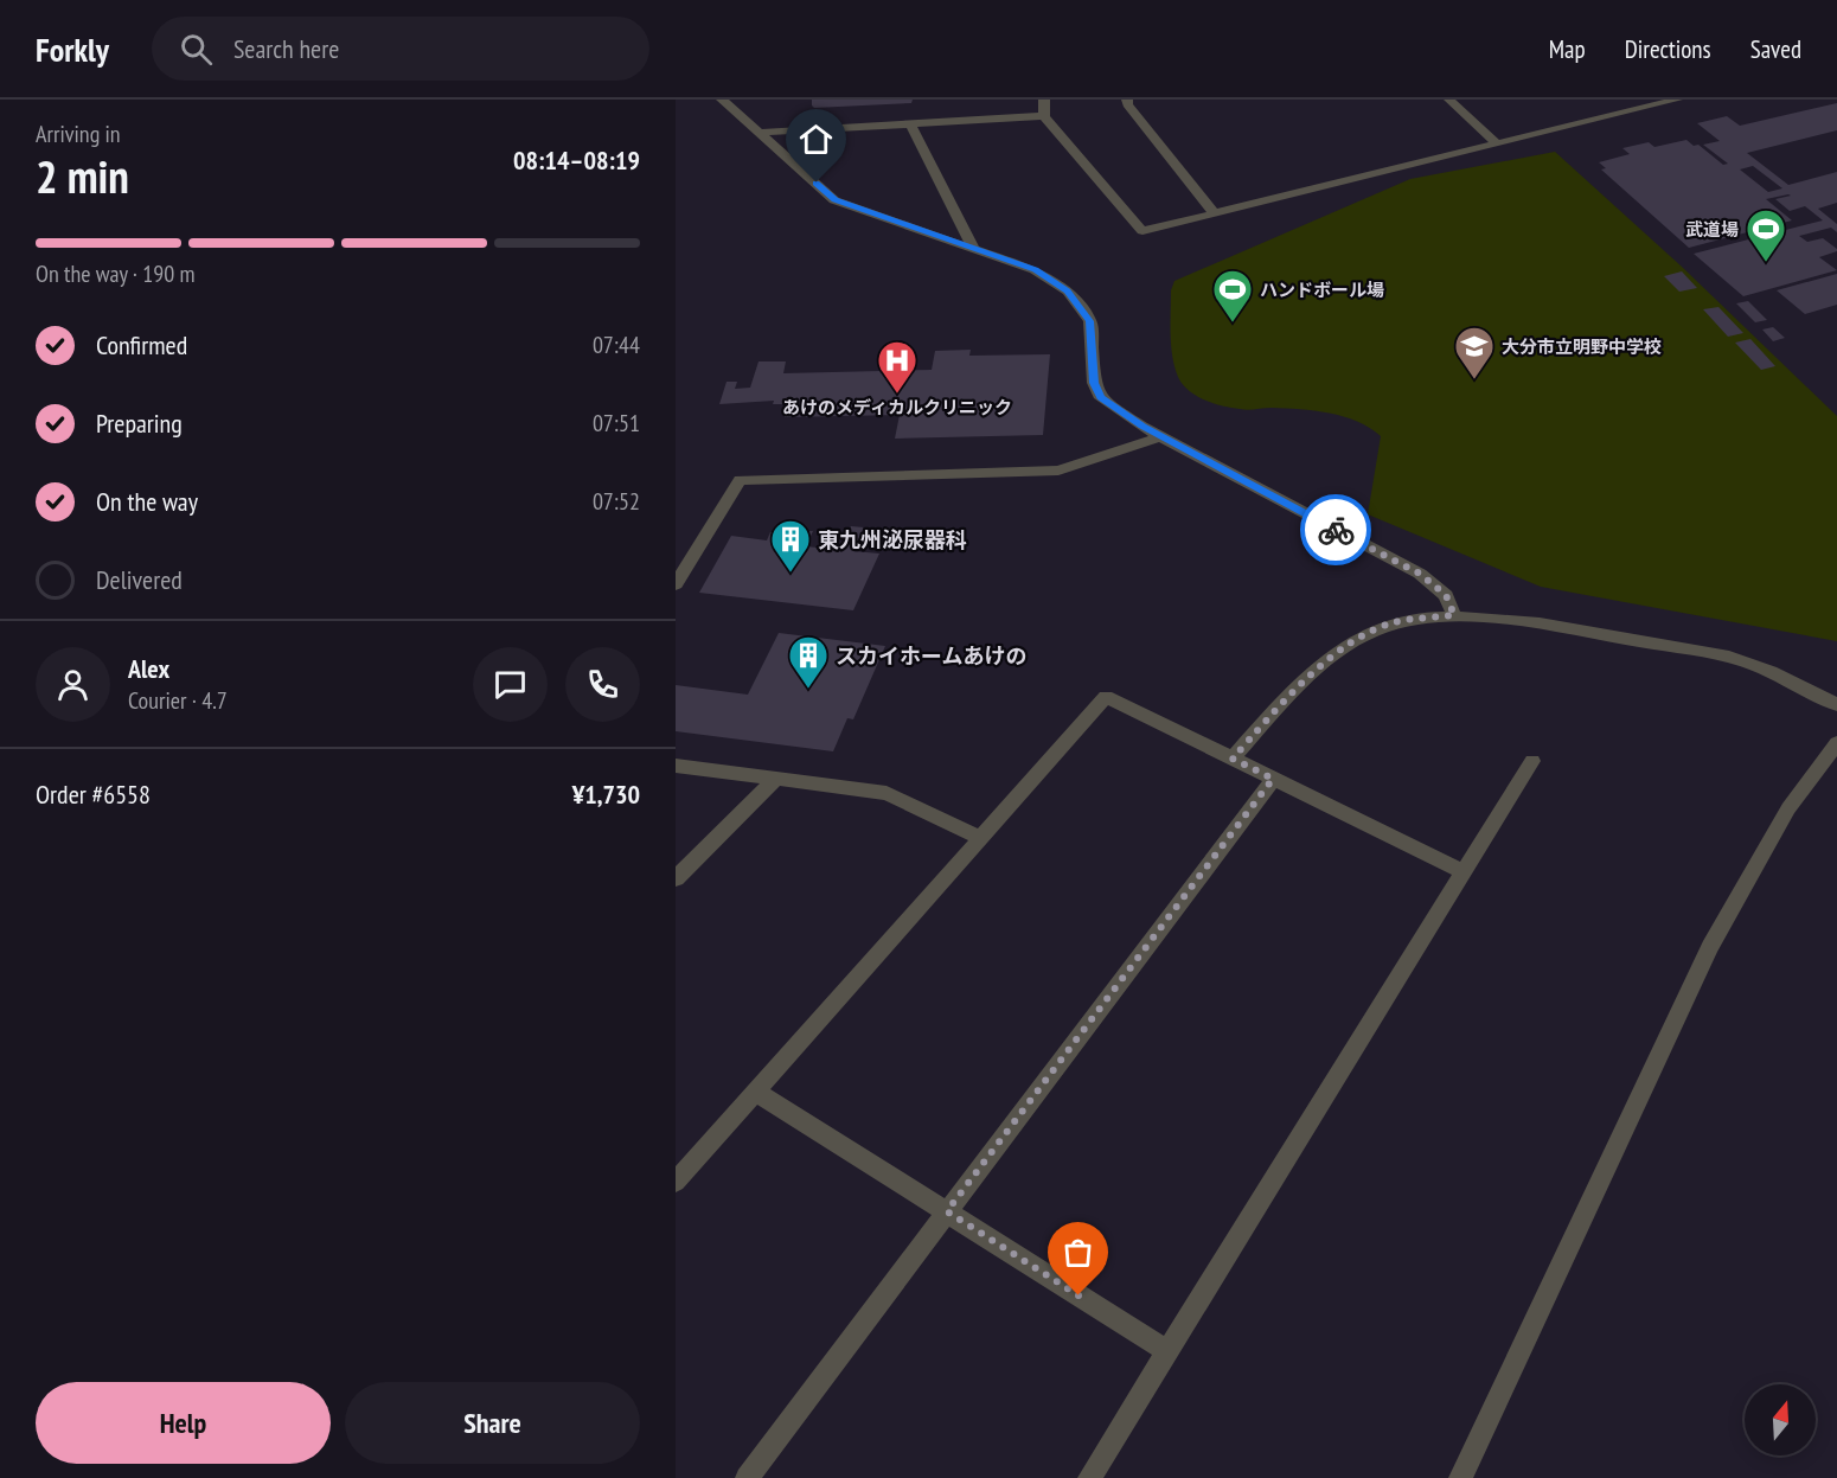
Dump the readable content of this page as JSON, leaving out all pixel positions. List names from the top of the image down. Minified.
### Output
{"places":{"sports":["武道場","ハンドボール場"],"school or university":["大分市立明野中学校"],"hospital":["あけのメディカルクリニック"],"building":["東九州泌尿器科","スカイホームあけの"]},"north":"top","page":{"header":"Forkly","search":"Search here","nav":["Map","Directions","Saved"],"heading":["2 min","Arriving in","08:14–08:19"],"panel":["Alex","Courier · 4.7","Order #6558","¥1,730"],"bar":"On the way · 190 m","list":[["Confirmed","07:44"],["Preparing","07:51"],["On the way","07:52"],"Delivered"],"buttons":["Help","Share"]}}
